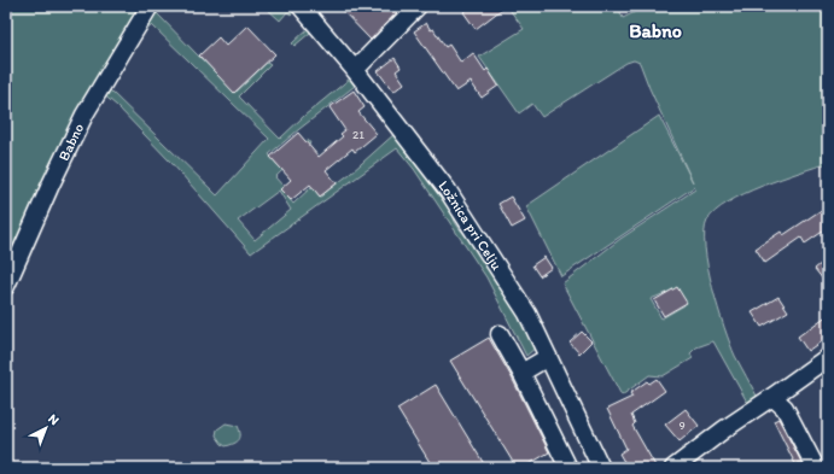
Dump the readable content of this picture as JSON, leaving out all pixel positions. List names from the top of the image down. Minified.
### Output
{"streets":{"street":["Babno","Ložnica pri Celju"]},"districts":["Babno"],"house_numbers":["21","9"],"north":"top right"}
